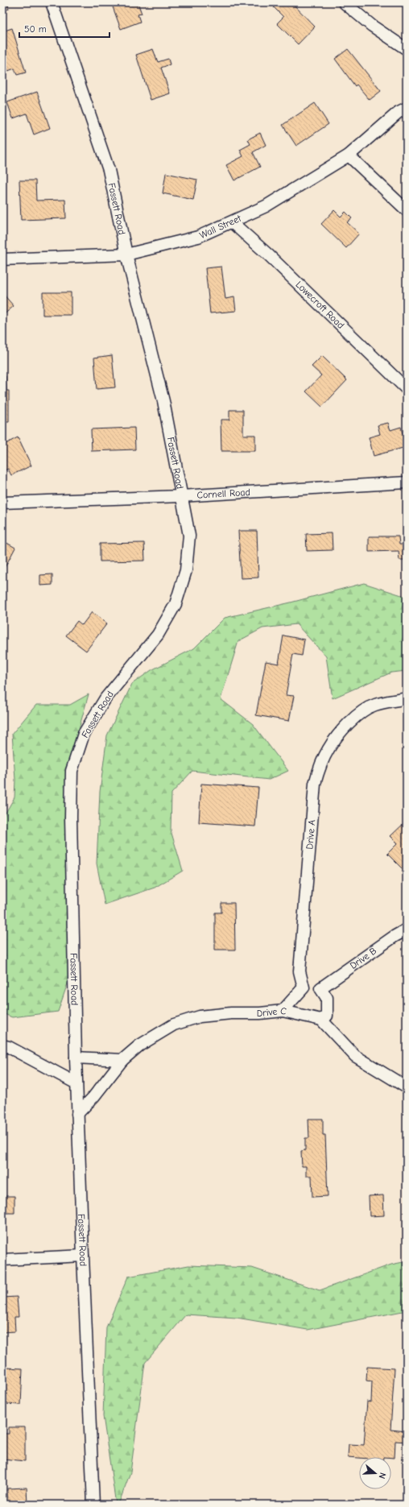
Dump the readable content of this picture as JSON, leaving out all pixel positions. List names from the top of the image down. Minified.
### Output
{"streets":{"street":["Fassett Road","Wall Street","Lowecroft Road","Cornell Road","Drive A","Drive B","Drive C"]},"crossings":[["Fassett Road","Wall Street"],["Fassett Road","Cornell Road"],["Fassett Road","Drive C"],["Wall Street","Lowecroft Road"]],"scale_bar":"50 m","north":"right"}
